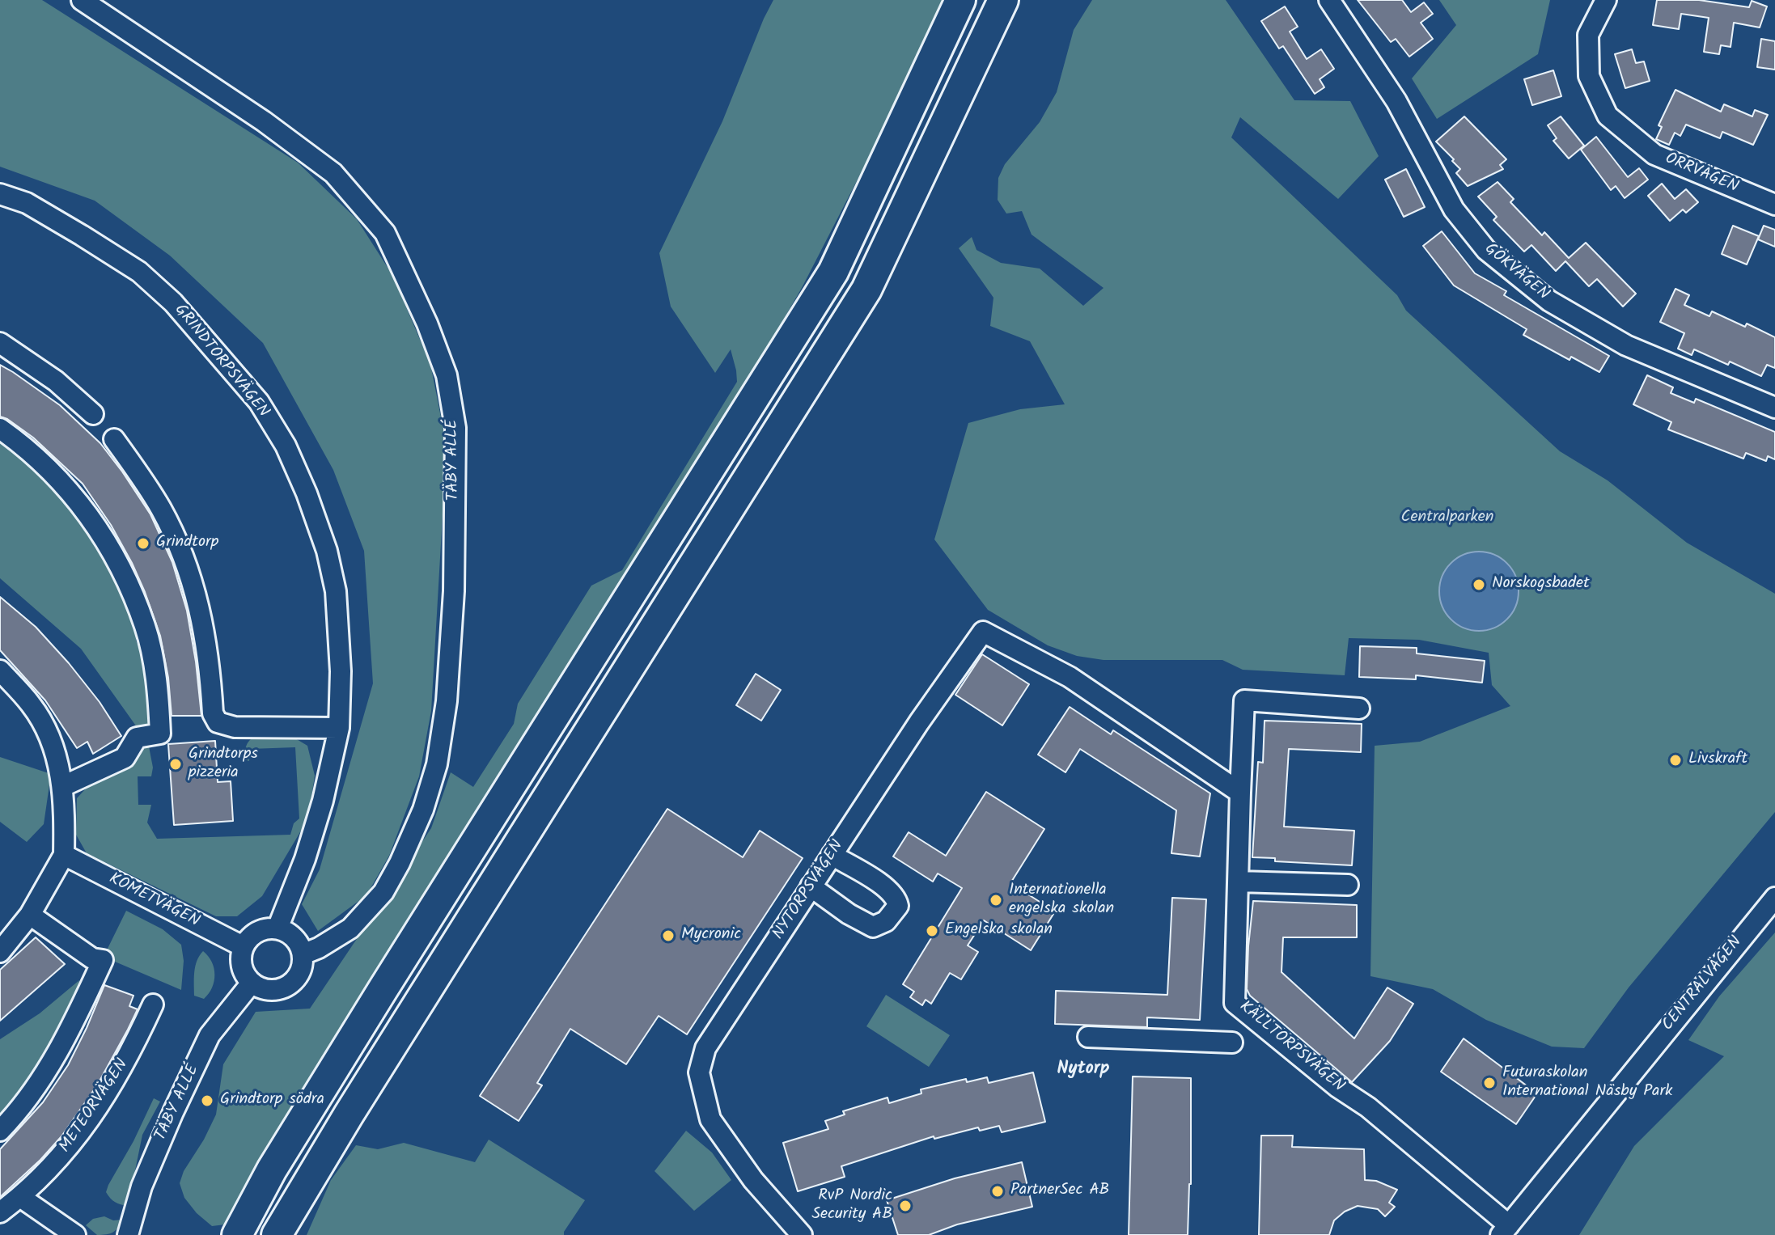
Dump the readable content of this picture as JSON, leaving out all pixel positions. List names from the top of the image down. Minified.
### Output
{"streets":{"street":["ORRVÄGEN","GÖKVÄGEN","GRINDTORPSVÄGEN","TÄBY ALLÉ","NYTORPSVÄGEN","KOMETVÄGEN","CENTRALVÄGEN","KÄLLTORPSVÄGEN","METEORVÄGEN"]},"crossings":[["GRINDTORPSVÄGEN","TÄBY ALLÉ"],["GRINDTORPSVÄGEN","KOMETVÄGEN"],["TÄBY ALLÉ","KOMETVÄGEN"],["NYTORPSVÄGEN","KÄLLTORPSVÄGEN"],["CENTRALVÄGEN","KÄLLTORPSVÄGEN"]],"districts":["Nytorp"],"parks":["Centralparken"],"places":["Grindtorp","Norskogsbadet","Livskraft","Grindtorps pizzeria","Internationella engelska skolan","Engelska skolan","Mycronic","Futuraskolan International Näsby Park","Grindtorp södra","PartnerSec AB","RvP Nordic Security AB"]}
